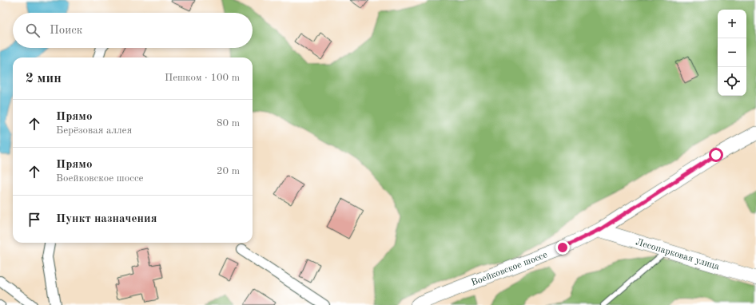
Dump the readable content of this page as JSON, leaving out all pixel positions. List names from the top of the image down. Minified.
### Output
{"streets":{"street":["Лесопарковая улица","Воейковское шоссе"]},"crossings":[["Лесопарковая улица","Воейковское шоссе"]],"page":{"map_buttons":["+","−"],"search":"Поиск","heading":["2 мин","Пешком · 100 m"],"list":[["Прямо","Берёзовая аллея","80 m"],["Прямо","Воейковское шоссе","20 m"],"Пункт назначения"]}}
